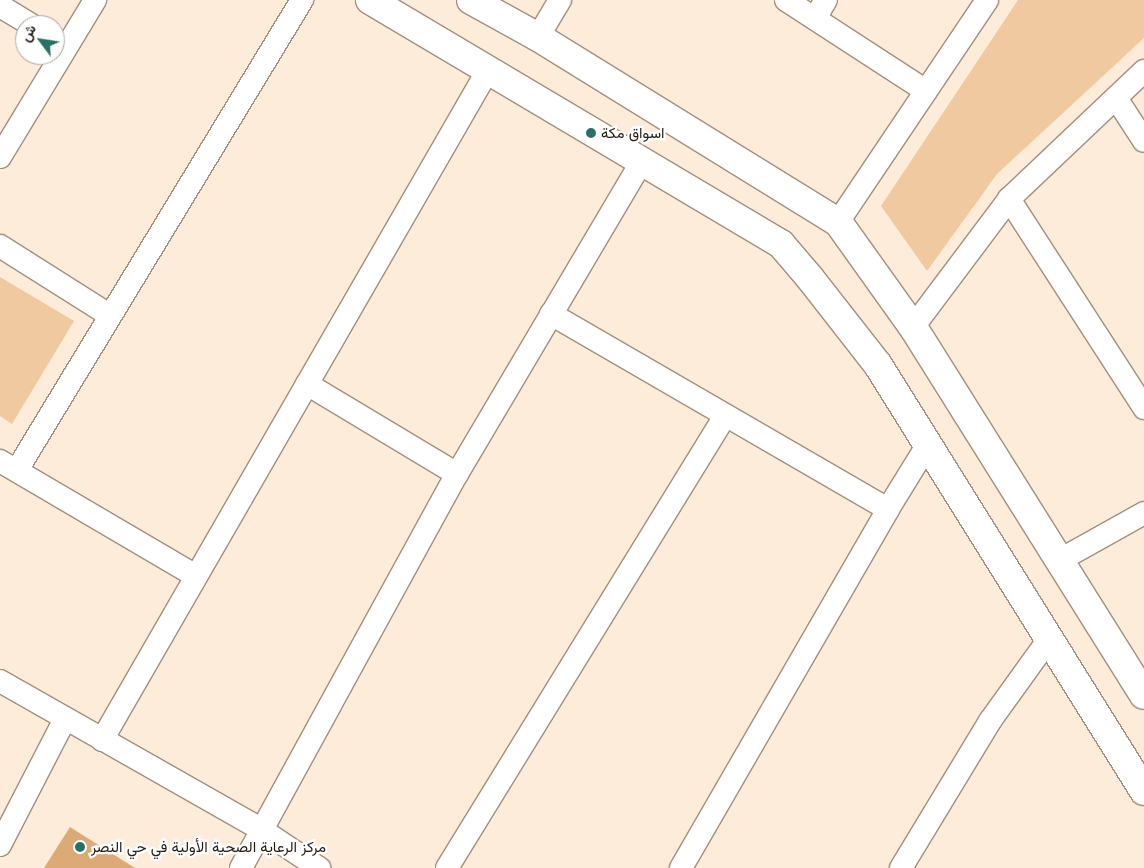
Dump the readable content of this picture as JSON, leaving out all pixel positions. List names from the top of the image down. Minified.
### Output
{"places":["اسواق مكة","مركز الرعاية الصحية الأولية في حي النصر"],"north":"top left"}
